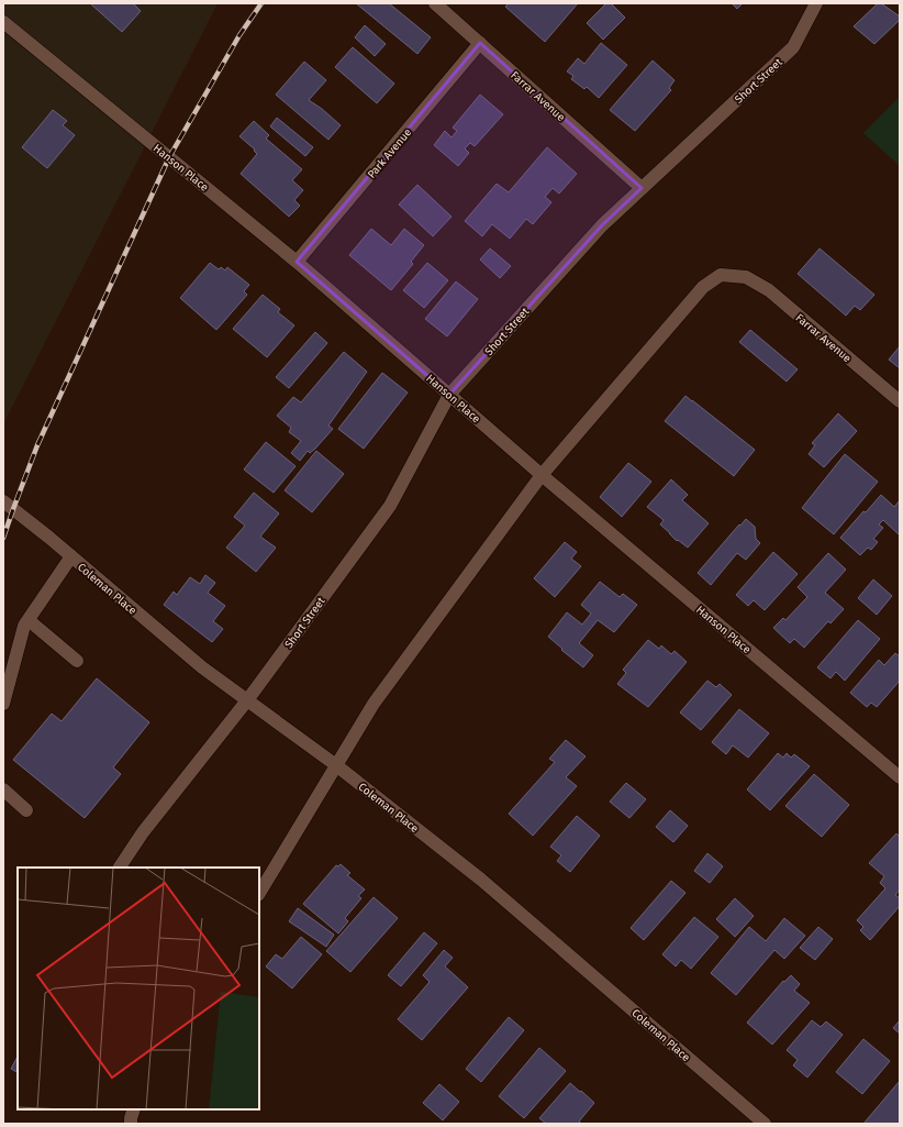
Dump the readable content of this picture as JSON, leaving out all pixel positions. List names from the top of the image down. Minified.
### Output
{"streets":{"street":["Short Street","Farrar Avenue","Park Avenue","Hanson Place","Coleman Place"]},"crossings":[["Short Street","Farrar Avenue"],["Short Street","Hanson Place"],["Short Street","Coleman Place"],["Farrar Avenue","Park Avenue"],["Farrar Avenue","Hanson Place"],["Park Avenue","Hanson Place"]]}
